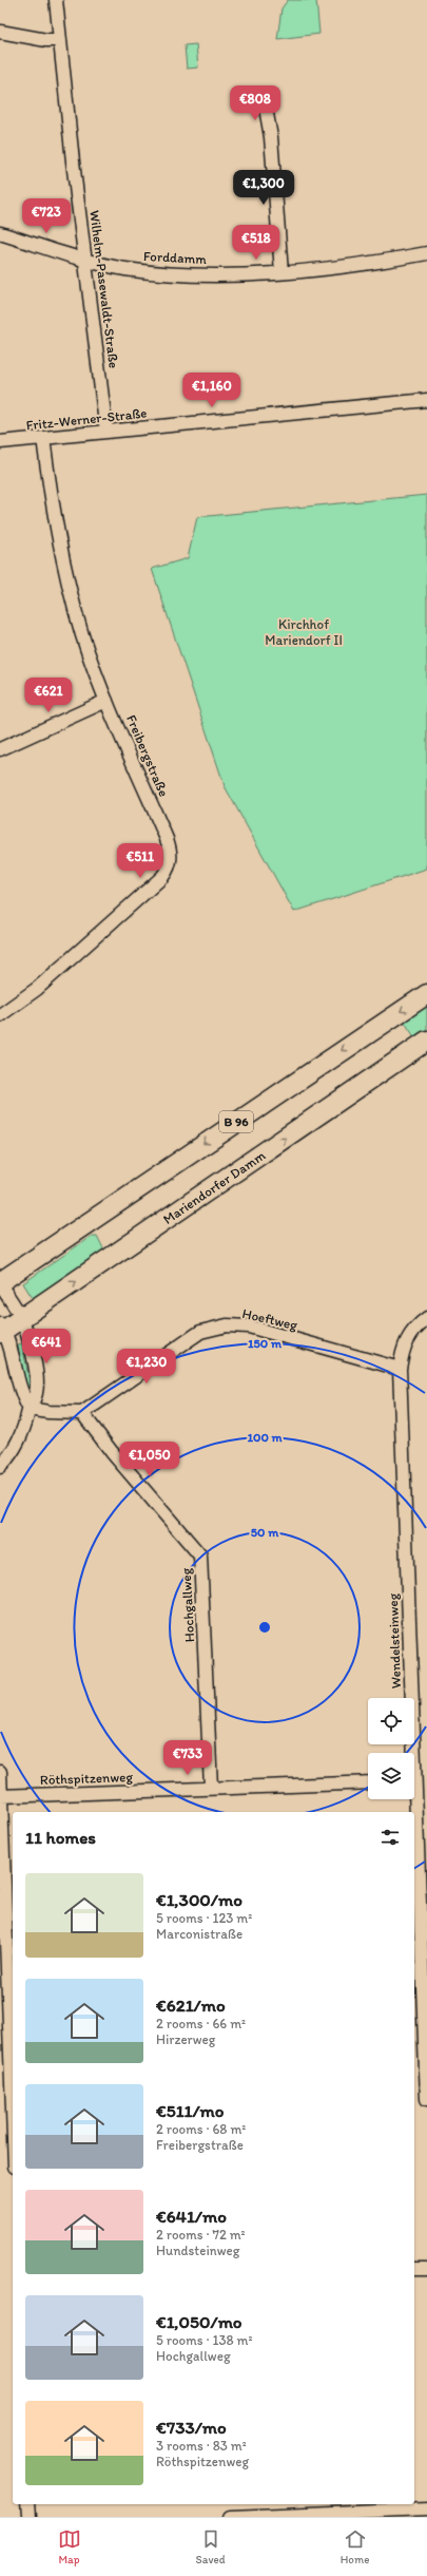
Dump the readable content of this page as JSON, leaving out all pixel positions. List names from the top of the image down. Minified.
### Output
{"streets":{"main road":["B 96","Mariendorfer Damm"],"street":["Forddamm","Wilhelm-Pasewaldt-Straße","Fritz-Werner-Straße","Freibergstraße","Hoeftweg","Hochgallweg","Wendelsteinweg","Röthspitzenweg"]},"crossings":[["Forddamm","Wilhelm-Pasewaldt-Straße"],["Wilhelm-Pasewaldt-Straße","Fritz-Werner-Straße"],["Fritz-Werner-Straße","Freibergstraße"],["Hoeftweg","Hochgallweg"],["Hoeftweg","Wendelsteinweg"],["Hochgallweg","Röthspitzenweg"]],"parks":["Kirchhof Mariendorf II"],"page":{"price":["€808","€1,300","€723","€518","€1,160","€621","€511","€641","€1,230","€1,050","€733"],"heading":"11 homes","list":[{"name":"€1,300/mo","note":"5 rooms · 123 m² · Marconistraße"},{"name":"€621/mo","note":"2 rooms · 66 m² · Hirzerweg"},{"name":"€511/mo","note":"2 rooms · 68 m² · Freibergstraße"},{"name":"€641/mo","note":"2 rooms · 72 m² · Hundsteinweg"},{"name":"€1,050/mo","note":"5 rooms · 138 m² · Hochgallweg"},{"name":"€733/mo","note":"3 rooms · 83 m² · Röthspitzenweg"}],"tabs":["Map","Saved","Home"]},"rings":["150 m","100 m","50 m"]}
